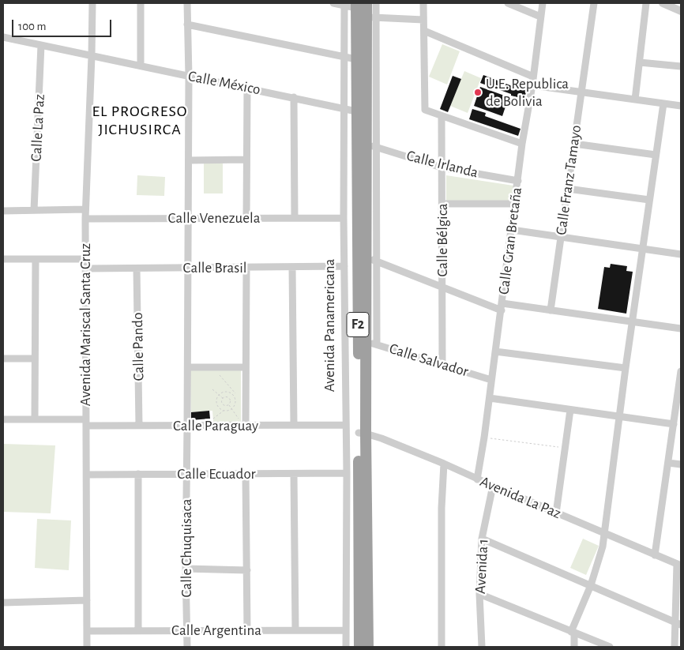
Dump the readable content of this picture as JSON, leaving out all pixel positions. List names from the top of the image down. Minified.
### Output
{"streets":{"highway":["F2","Avenida Panamericana"],"street":["Calle México","Calle La Paz","Calle Irlanda","Calle Franz Tamayo","Calle Venezuela","Calle Bélgica","Calle Gran Bretaña","Calle Brasil","Avenida Mariscal Santa Cruz","Calle Pando","Calle Salvador","Calle Paraguay","Calle Ecuador","Avenida La Paz","Calle Chuquisaca","Avenida 1","Calle Argentina"]},"crossings":[["Calle México","Calle La Paz"],["Calle México","Avenida Mariscal Santa Cruz"],["Calle México","Avenida Panamericana"],["Calle México","Calle Chuquisaca"],["Calle Irlanda","Calle Bélgica"],["Calle Irlanda","Calle Gran Bretaña"],["Calle Irlanda","Avenida Panamericana"],["Calle Venezuela","Avenida Mariscal Santa Cruz"],["Calle Venezuela","Avenida Panamericana"],["Calle Venezuela","Calle Chuquisaca"],["Calle Bélgica","Calle Salvador"],["Calle Gran Bretaña","Calle Salvador"],["Calle Gran Bretaña","Avenida La Paz"],["Calle Brasil","Avenida Mariscal Santa Cruz"],["Calle Brasil","Avenida Panamericana"],["Calle Brasil","Calle Pando"],["Calle Brasil","Calle Chuquisaca"],["Avenida Mariscal Santa Cruz","Calle Paraguay"],["Avenida Mariscal Santa Cruz","Calle Ecuador"],["Avenida Mariscal Santa Cruz","Calle Argentina"],["Avenida Panamericana","Calle Salvador"],["Avenida Panamericana","Calle Paraguay"],["Avenida Panamericana","Calle Ecuador"],["Avenida Panamericana","Avenida La Paz"],["Avenida Panamericana","Calle Argentina"],["Calle Pando","Calle Paraguay"],["Calle Paraguay","Calle Chuquisaca"],["Calle Ecuador","Calle Chuquisaca"],["Avenida La Paz","Avenida 1"],["Calle Chuquisaca","Calle Argentina"]],"districts":["EL PROGRESO JICHUSIRCA"],"places":["U.E. Republica de Bolivia"],"scale_bar":"100 m"}
